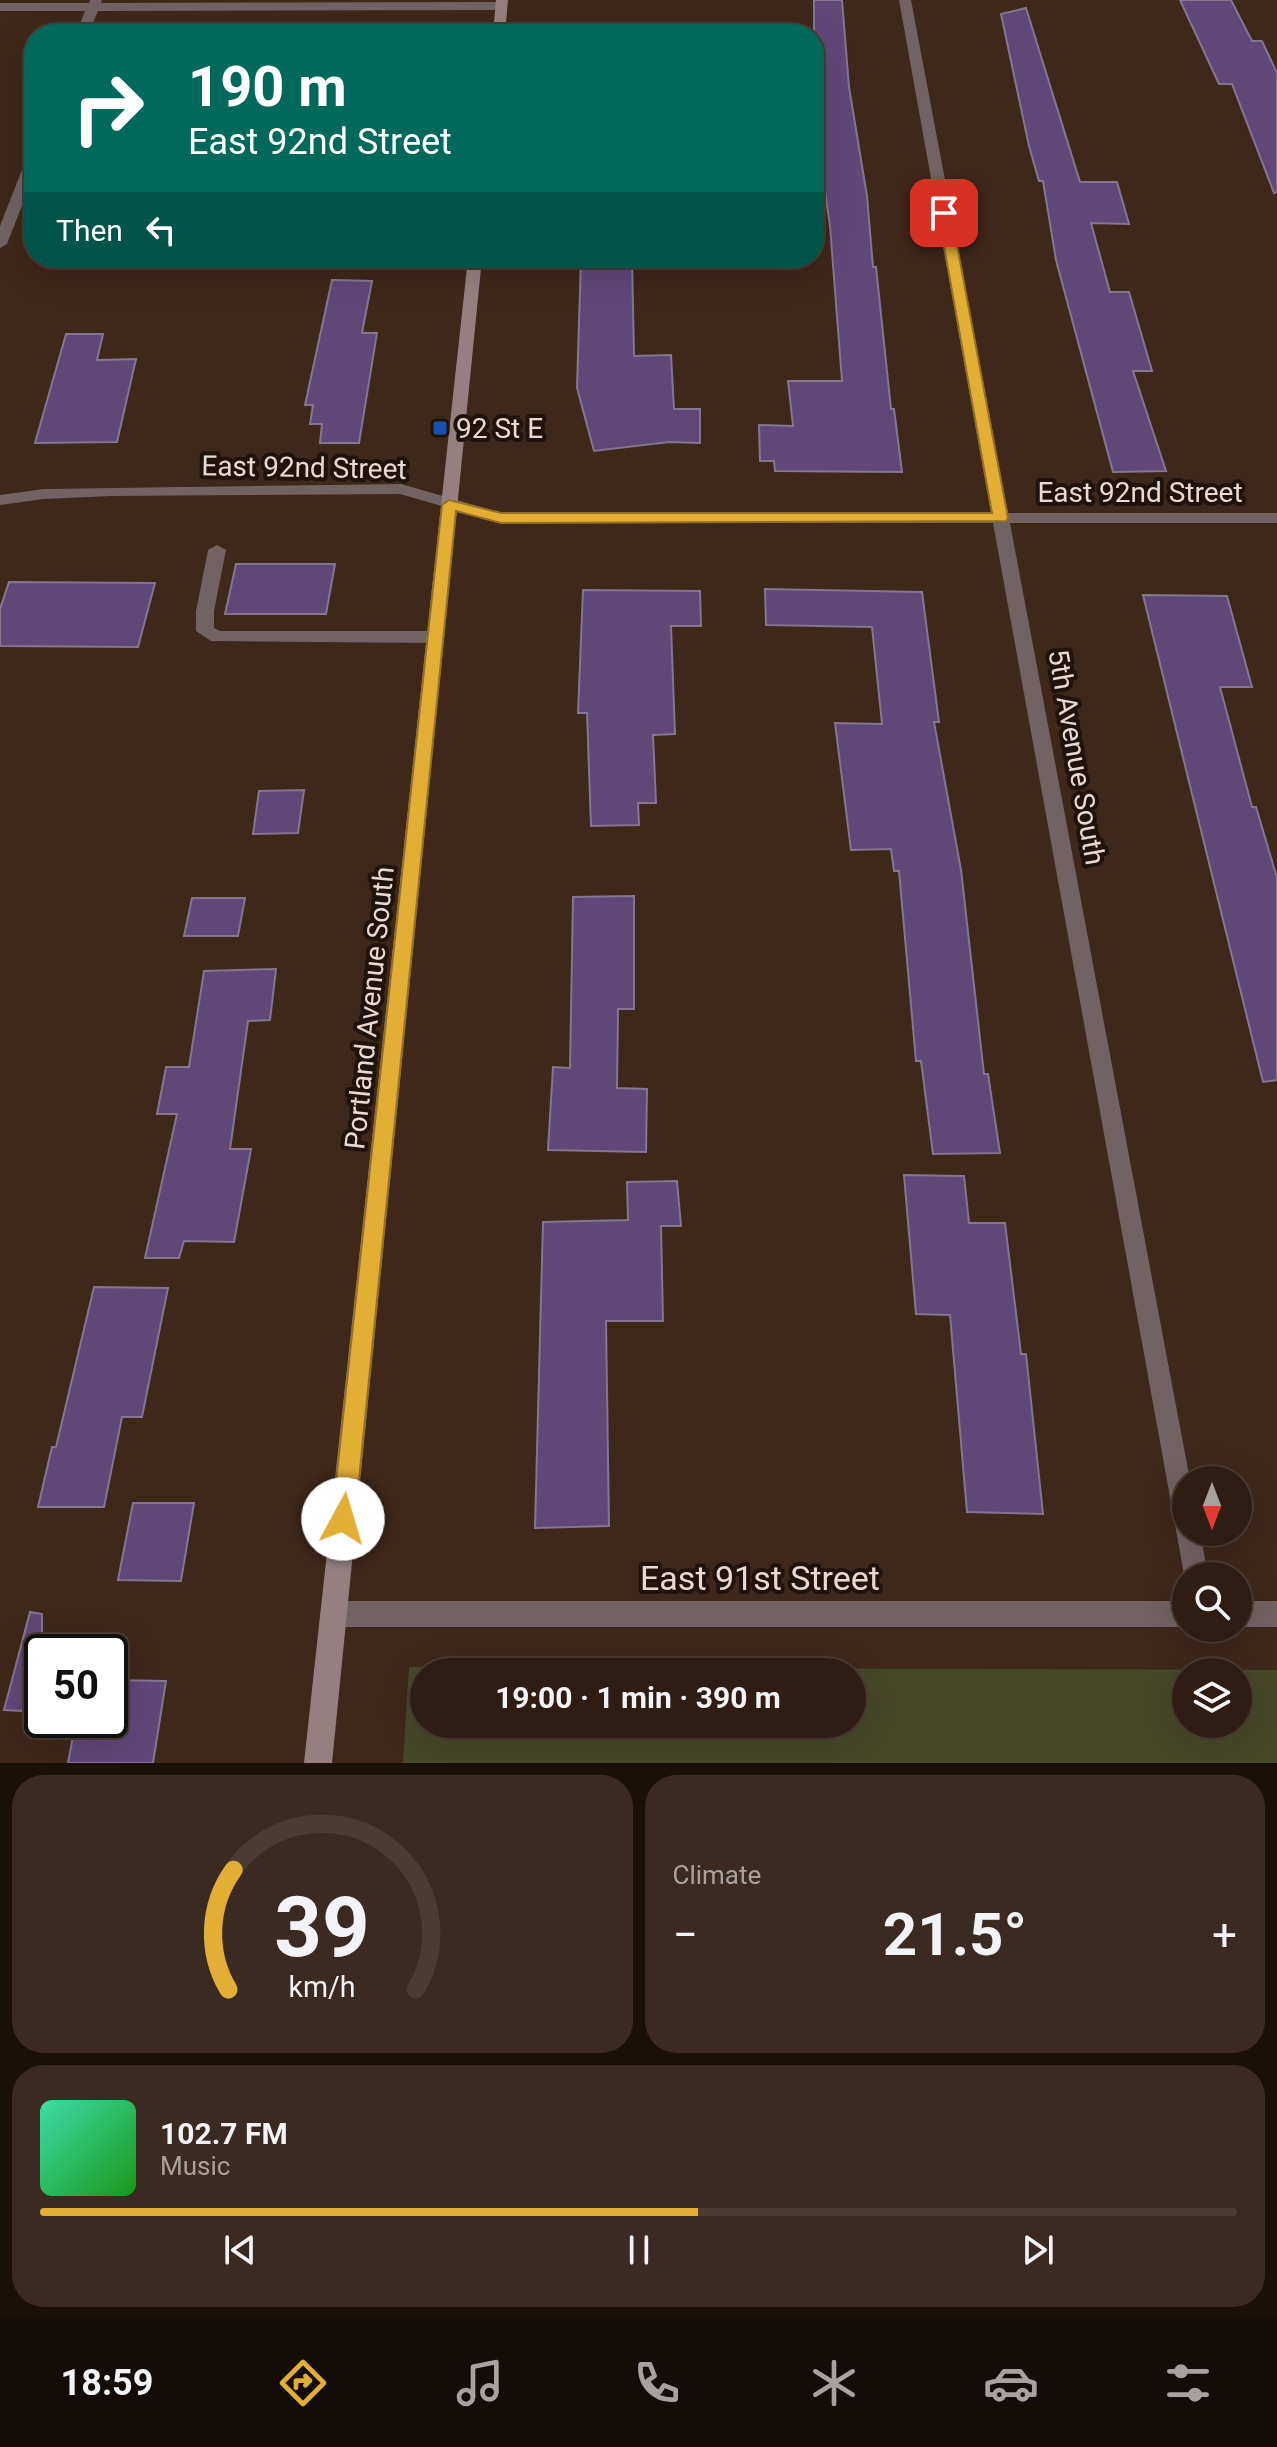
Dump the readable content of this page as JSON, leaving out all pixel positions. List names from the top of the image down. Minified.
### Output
{"streets":{"main road":["Portland Avenue South"],"street":["East 92nd Street","5th Avenue South","East 91st Street"]},"crossings":[["East 92nd Street","5th Avenue South"],["East 92nd Street","Portland Avenue South"],["Portland Avenue South","East 91st Street"]],"places":{"transit":["92 St E"]},"north":"bottom","page":{"turn":["190 m","East 92nd Street"],"then":"Then","limit":"50","trip":"19:00 · 1 min · 390 m","tile":"Climate","heat":["−","21.5°","+"],"song":["102.7 FM","Music"],"tabs":"18:59","gauge":["39","km/h"]}}
